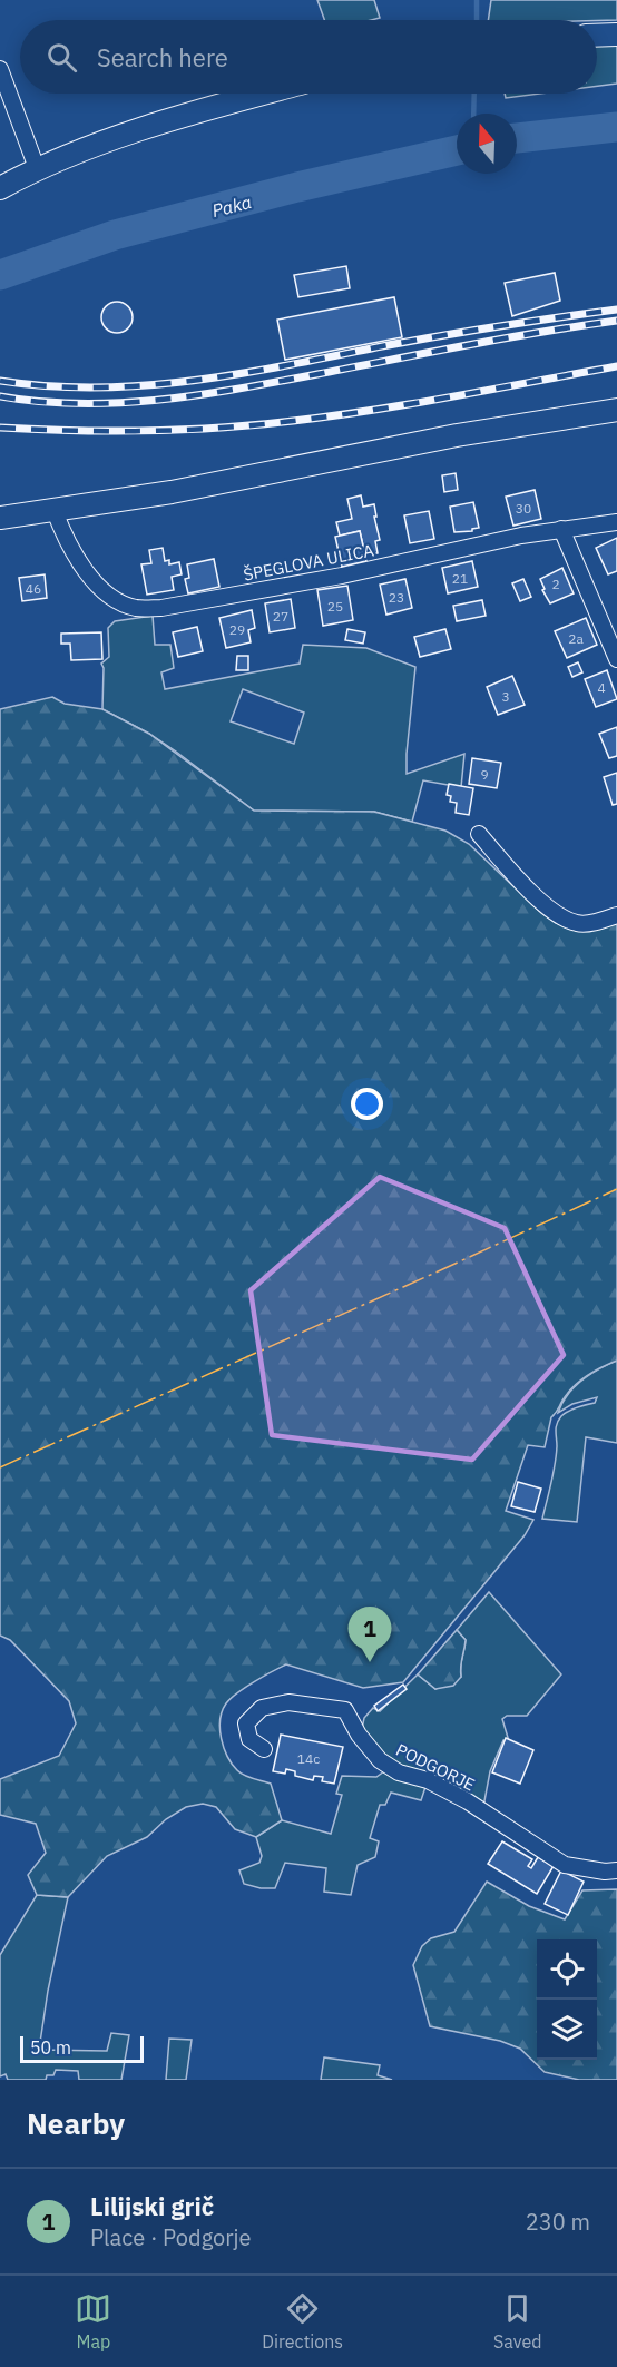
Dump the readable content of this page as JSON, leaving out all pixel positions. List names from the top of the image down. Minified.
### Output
{"streets":{"street":["ŠPEGLOVA ULICA","PODGORJE"]},"water":["Paka"],"house_numbers":["30","21","2","46","23","25","27","29","2a","4","3","9","14c"],"scale_bar":"50 m","north":"top","page":{"search":"Search here","pins":"1","scale":"50 m","heading":"Nearby","list":[{"mark":"1","name":"Lilijski grič","note":"Place · Podgorje","value":"230 m"}],"nav":["Map","Directions","Saved"]}}
